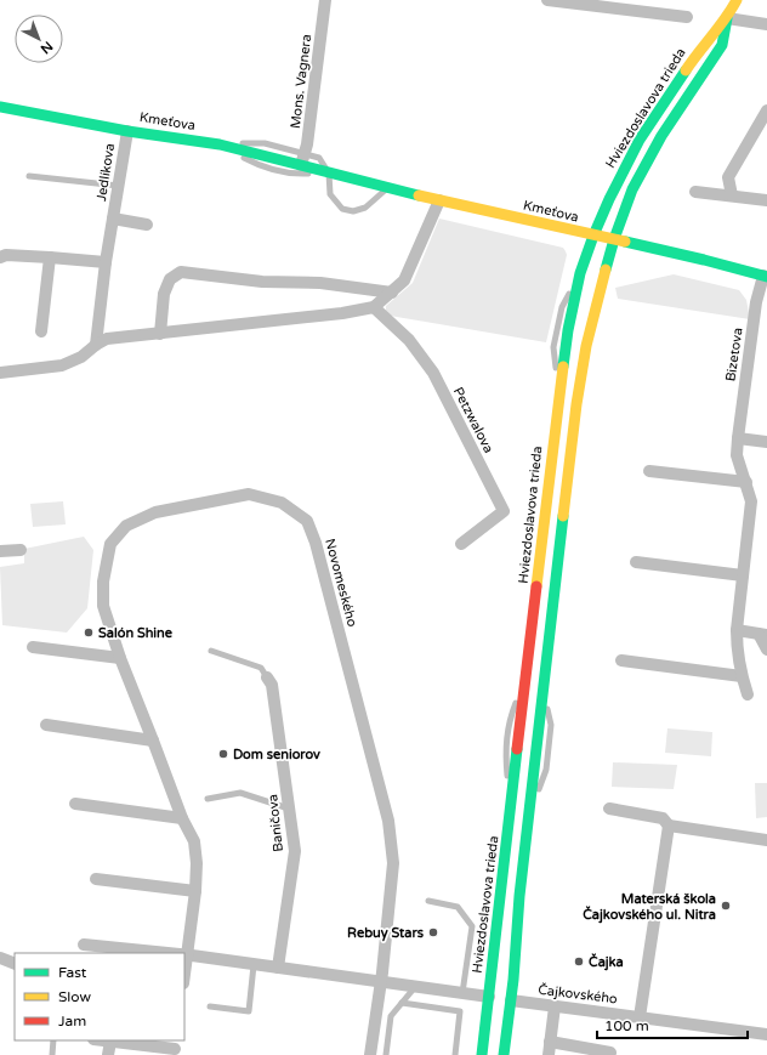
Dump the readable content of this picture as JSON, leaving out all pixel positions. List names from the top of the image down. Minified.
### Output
{"streets":{"street":["Mons. Vagnera","Hviezdoslavova trieda","Kmeťova","Jedlíkova","Bizetova","Petzwalova","Novomeského","Baničova","Čajkovského"]},"crossings":[["Mons. Vagnera","Kmeťova"],["Hviezdoslavova trieda","Kmeťova"],["Hviezdoslavova trieda","Čajkovského"],["Kmeťova","Jedlíkova"]],"places":["Salón Shine","Dom seniorov","Materská škola Čajkovského ul. Nitra","Rebuy Stars","Čajka"],"legend":["Fast","Slow","Jam"],"scale_bar":"100 m","north":"bottom right"}
